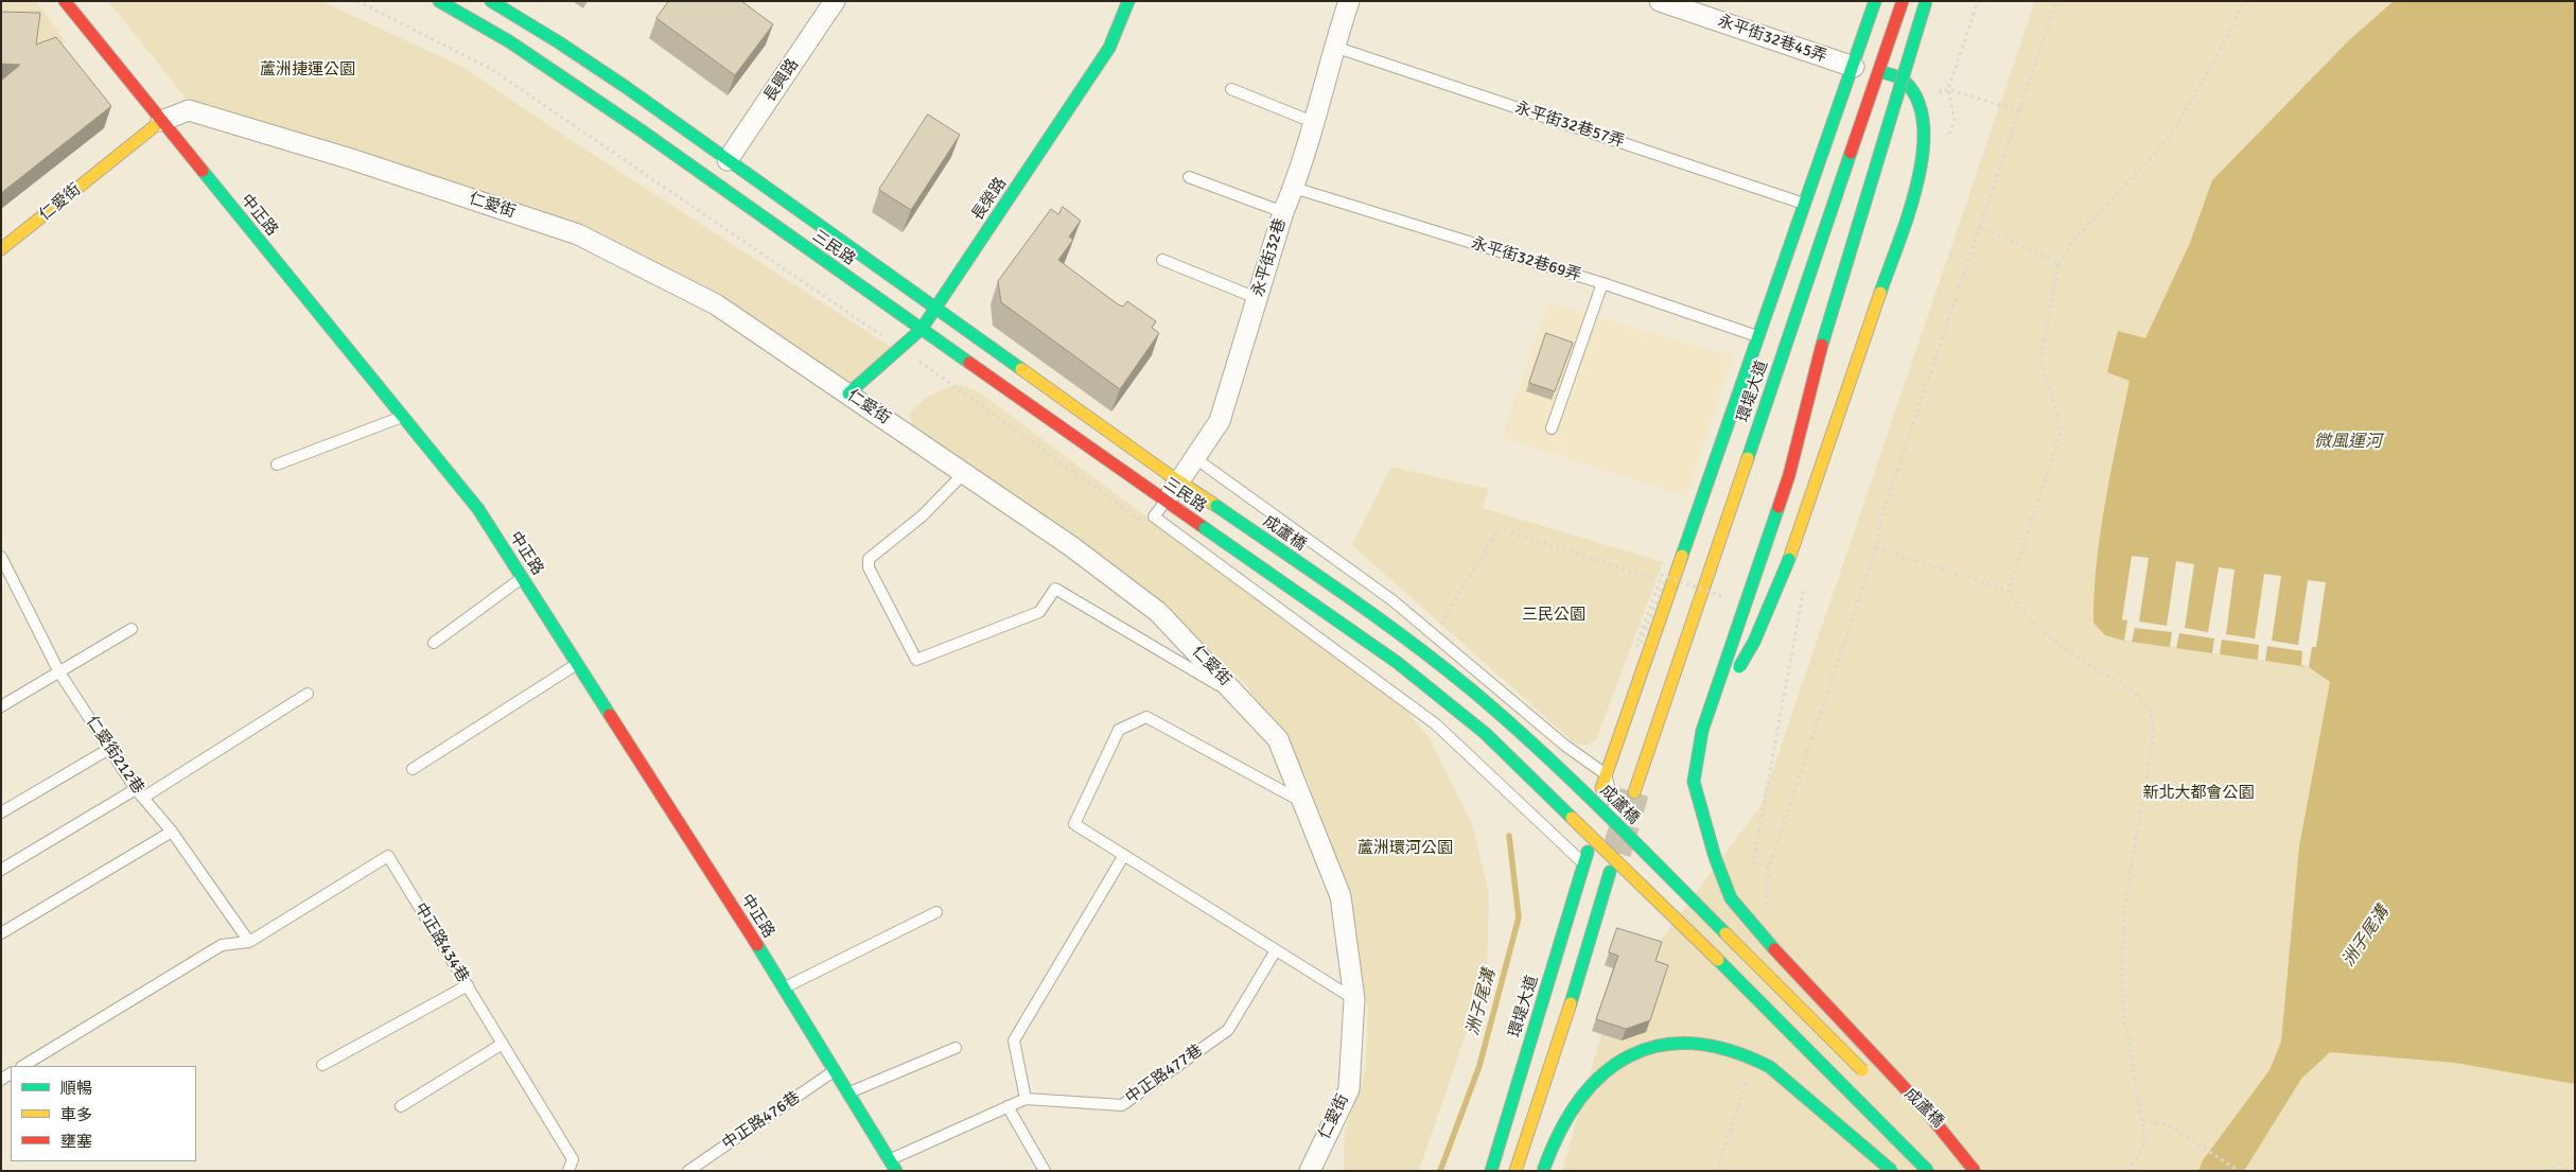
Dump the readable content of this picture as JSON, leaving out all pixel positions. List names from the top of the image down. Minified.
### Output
{"streets":{"main road":["長榮路","仁愛街","中正路","三民路","環堤大道","成蘆橋"],"street":["永平街32巷45弄","長興路","永平街32巷"],"lane":["永平街32巷57弄","永平街32巷69弄","仁愛街212巷","中正路434巷","中正路477巷","中正路476巷"]},"crossings":[["永平街32巷45弄","環堤大道"],["長興路","三民路"],["永平街32巷57弄","永平街32巷"],["永平街32巷57弄","環堤大道"],["長榮路","仁愛街"],["長榮路","三民路"],["仁愛街","中正路"],["中正路","中正路477巷"],["中正路","中正路476巷"],["三民路","永平街32巷"],["三民路","成蘆橋"],["永平街32巷","永平街32巷69弄"],["永平街32巷69弄","環堤大道"],["仁愛街212巷","中正路434巷"]],"water":["微風運河","洲子尾溝"],"parks":["蘆洲捷運公園","三民公園","新北大都會公園","蘆洲環河公園"],"legend":["順暢","車多","壅塞"]}
